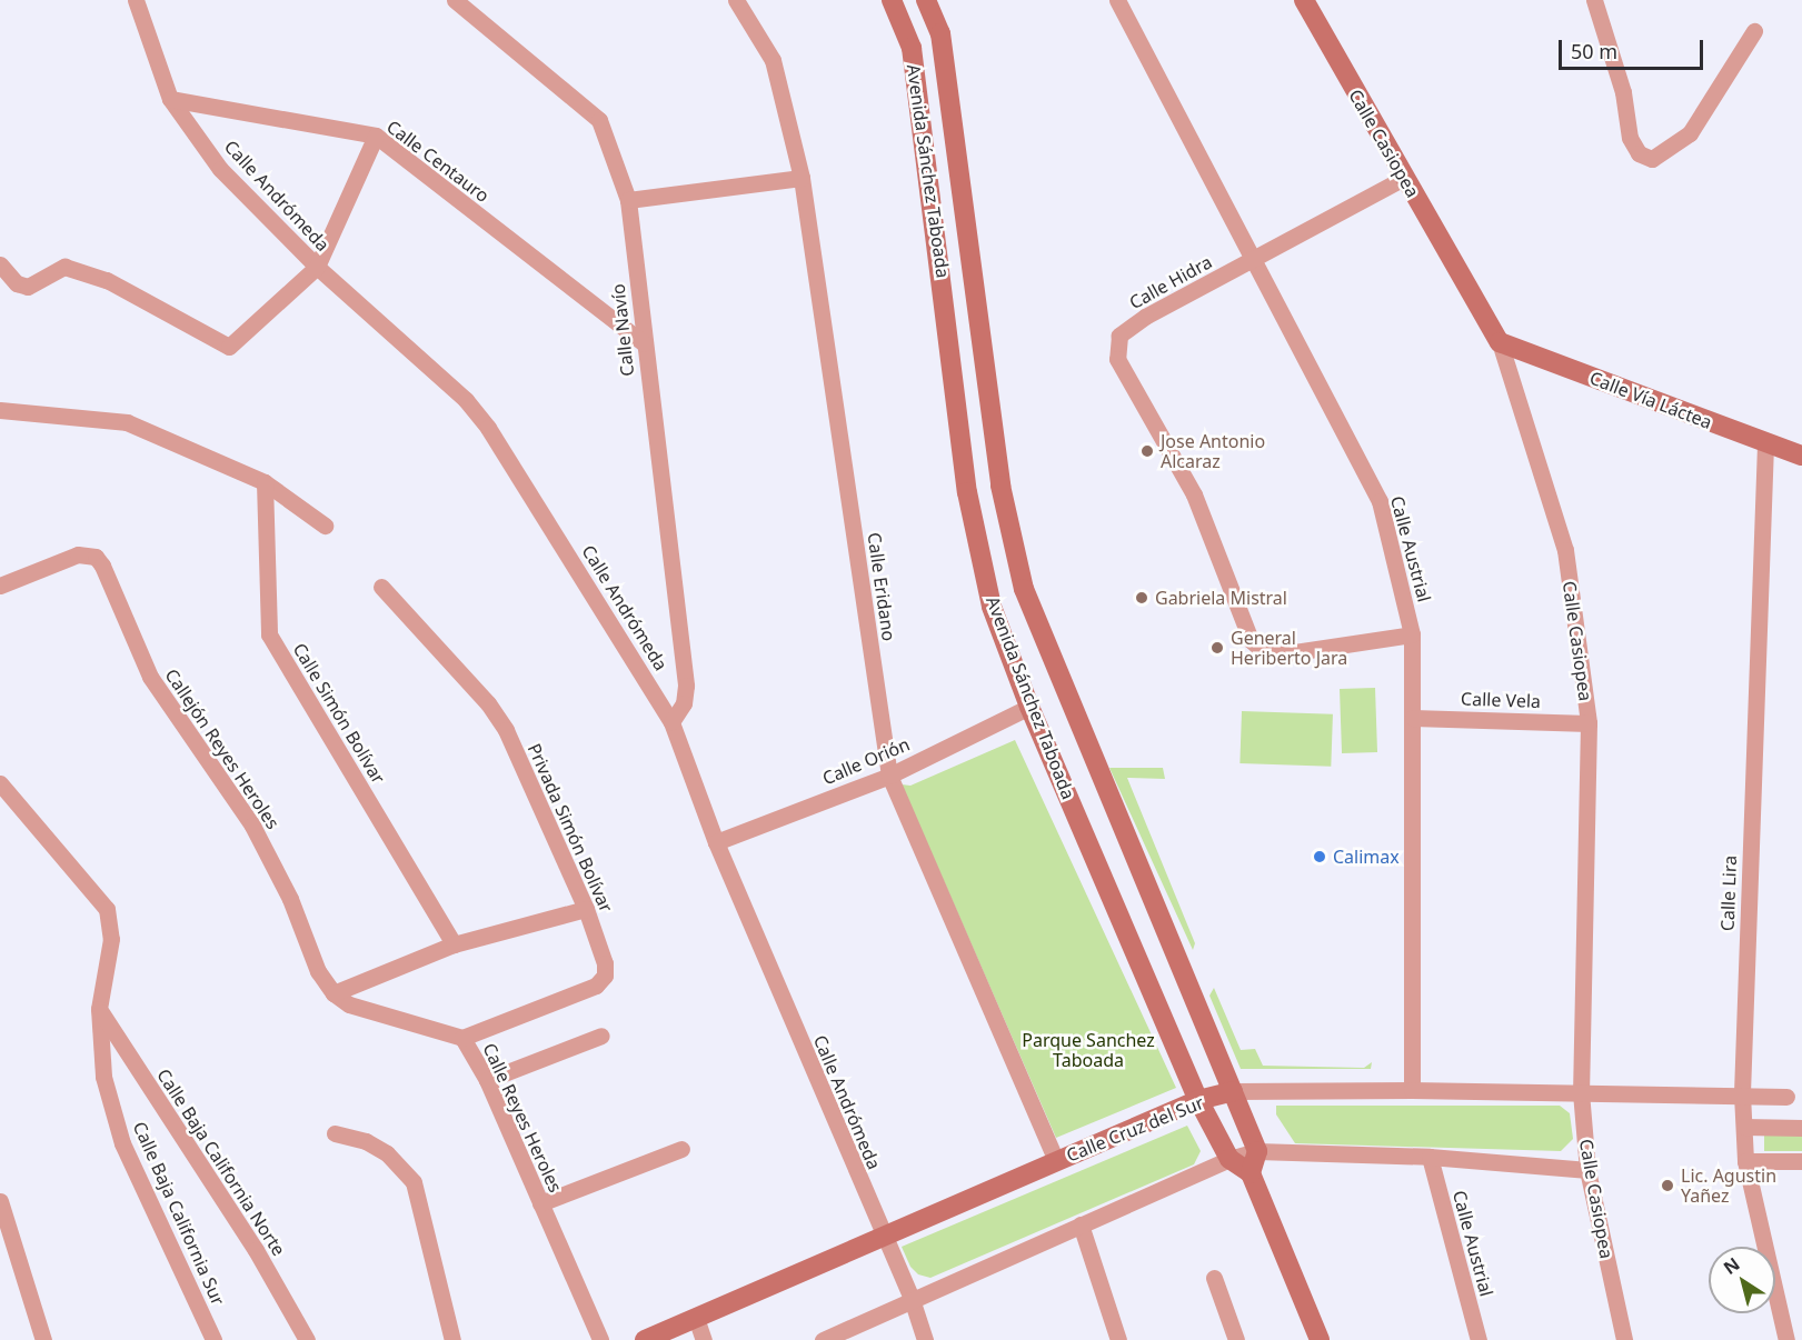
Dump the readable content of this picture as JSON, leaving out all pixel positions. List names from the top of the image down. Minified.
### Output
{"streets":{"main road":["Calle Casiopea","Avenida Sánchez Taboada","Calle Vía Láctea","Calle Cruz del Sur"],"street":["Calle Centauro","Calle Andrómeda","Calle Hidra","Calle Navío","Calle Austrial","Calle Eridano","Calle Vela","Calle Simón Bolívar","Callejón Reyes Heroles","Calle Orión","Privada Simón Bolívar","Calle Lira","Calle Reyes Heroles","Calle Baja California Norte","Calle Baja California Sur"]},"crossings":[["Calle Casiopea","Calle Hidra"],["Calle Casiopea","Calle Vía Láctea"],["Calle Casiopea","Calle Vela"],["Calle Casiopea","Calle Cruz del Sur"],["Calle Centauro","Calle Andrómeda"],["Calle Centauro","Calle Navío"],["Avenida Sánchez Taboada","Calle Orión"],["Avenida Sánchez Taboada","Calle Cruz del Sur"],["Calle Andrómeda","Calle Navío"],["Calle Andrómeda","Calle Orión"],["Calle Andrómeda","Calle Cruz del Sur"],["Calle Hidra","Calle Austrial"],["Calle Vía Láctea","Calle Lira"],["Calle Austrial","Calle Vela"],["Calle Austrial","Calle Cruz del Sur"],["Calle Eridano","Calle Orión"],["Calle Eridano","Calle Cruz del Sur"],["Callejón Reyes Heroles","Calle Reyes Heroles"],["Privada Simón Bolívar","Calle Reyes Heroles"],["Calle Lira","Calle Cruz del Sur"],["Calle Baja California Norte","Calle Baja California Sur"]],"parks":["Parque Sanchez Taboada"],"places":["Jose Antonio Alcaraz","Gabriela Mistral","General Heriberto Jara","Calimax","Lic. Agustin Yañez"],"scale_bar":"50 m","north":"top left"}
